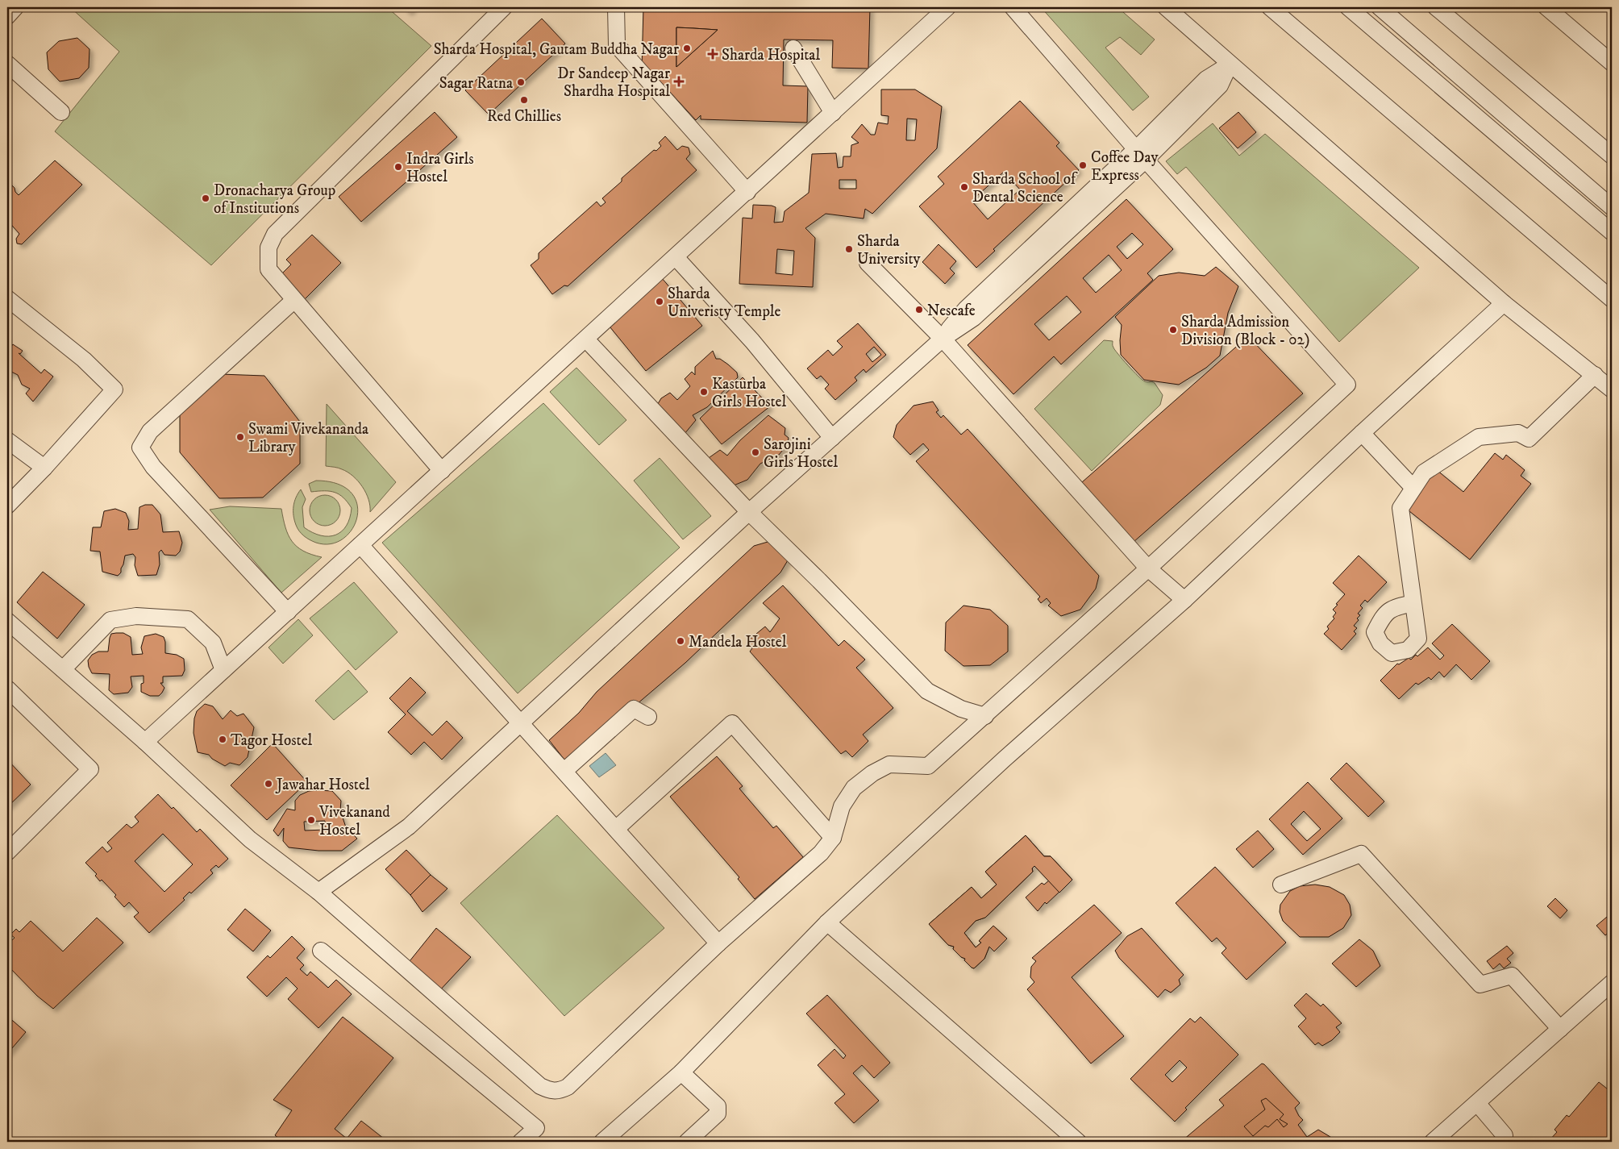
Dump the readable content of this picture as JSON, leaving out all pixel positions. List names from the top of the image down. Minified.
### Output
{"places":{"other":["Sharda Hospital, Gautam Buddha Nagar","Sagar Ratna","Red Chillies","Coffee Day Express","Indra Girls Hostel","Sharda School of Dental Science","Dronacharya Group of Institutions","Sharda University","Sharda Univeristy Temple","Nescafe","Sharda Admission Division (Block - 02)","Kasturba Girls Hostel","Swami Vivekananda Library","Sarojini Girls Hostel","Mandela Hostel","Tagor Hostel","Jawahar Hostel","Vivekanand Hostel"],"health":["Sharda Hospital","Dr Sandeep Nagar Shardha Hospital"]}}
